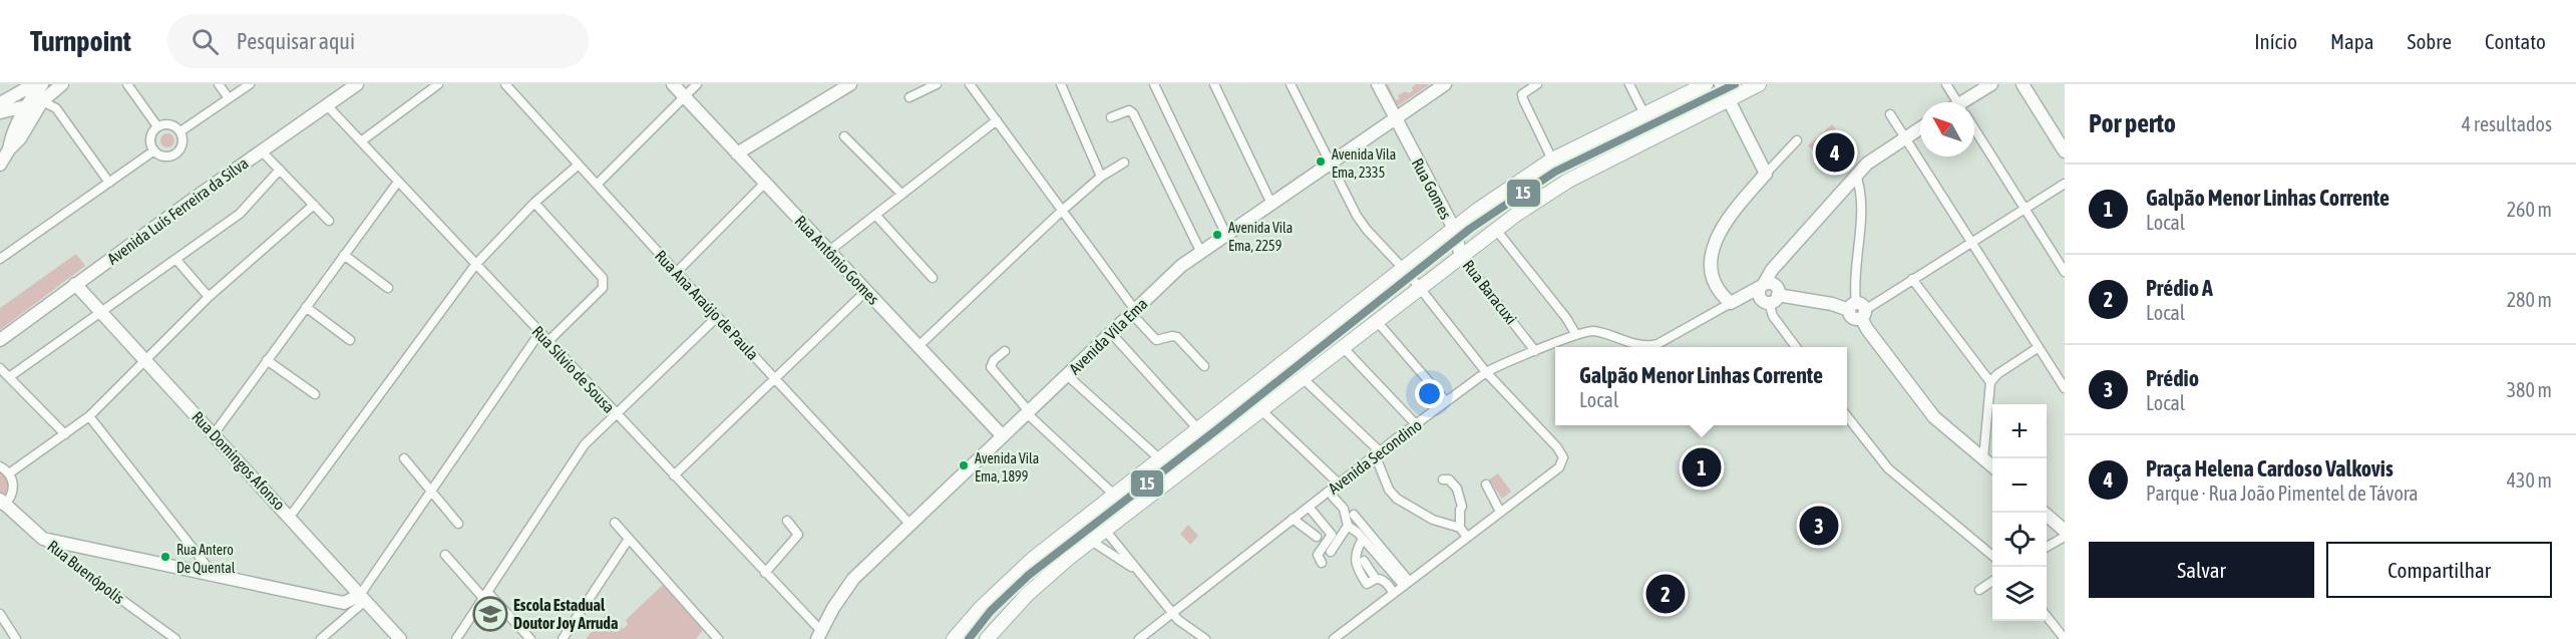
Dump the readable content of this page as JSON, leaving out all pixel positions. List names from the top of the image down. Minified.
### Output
{"streets":{"street":["Rua Gomes","Avenida Luís Ferreira da Silva","Rua Antônio Gomes","Rua Baracuxi","Rua Ana Araújo de Paula","Avenida Vila Ema","Rua Silvio de Sousa","Avenida Secondino","Rua Domingos Afonso","Rua Buenópolis"]},"crossings":[["Rua Gomes","Rua Baracuxi"],["Rua Gomes","Avenida Vila Ema"],["Avenida Luís Ferreira da Silva","Rua Silvio de Sousa"],["Avenida Luís Ferreira da Silva","Rua Domingos Afonso"],["Rua Antônio Gomes","Avenida Vila Ema"],["Rua Baracuxi","Avenida Secondino"],["Rua Ana Araújo de Paula","Avenida Vila Ema"],["Avenida Vila Ema","Rua Silvio de Sousa"]],"places":{"other":["Avenida Vila Ema, 2335","Avenida Vila Ema, 2259","Avenida Vila Ema, 1899","Rua Antero De Quental"],"school or university":["Escola Estadual Doutor Joy Arruda"]},"lines":["transit line 15"],"north":"top left","page":{"header":"Turnpoint","search":"Pesquisar aqui","nav":["Início","Mapa","Sobre","Contato"],"heading":["Por perto","4 resultados"],"pins":["4","1","3","2"],"list":[{"mark":"1","name":"Galpão Menor Linhas Corrente","note":"Local","value":"260 m"},{"mark":"2","name":"Prédio A","note":"Local","value":"280 m"},{"mark":"3","name":"Prédio","note":"Local","value":"380 m"},{"mark":"4","name":"Praça Helena Cardoso Valkovis","note":"Parque · Rua João Pimentel de Távora","value":"430 m"}],"popup":["Galpão Menor Linhas Corrente","Local"],"map_buttons":["+","−"],"buttons":["Salvar","Compartilhar"]}}
